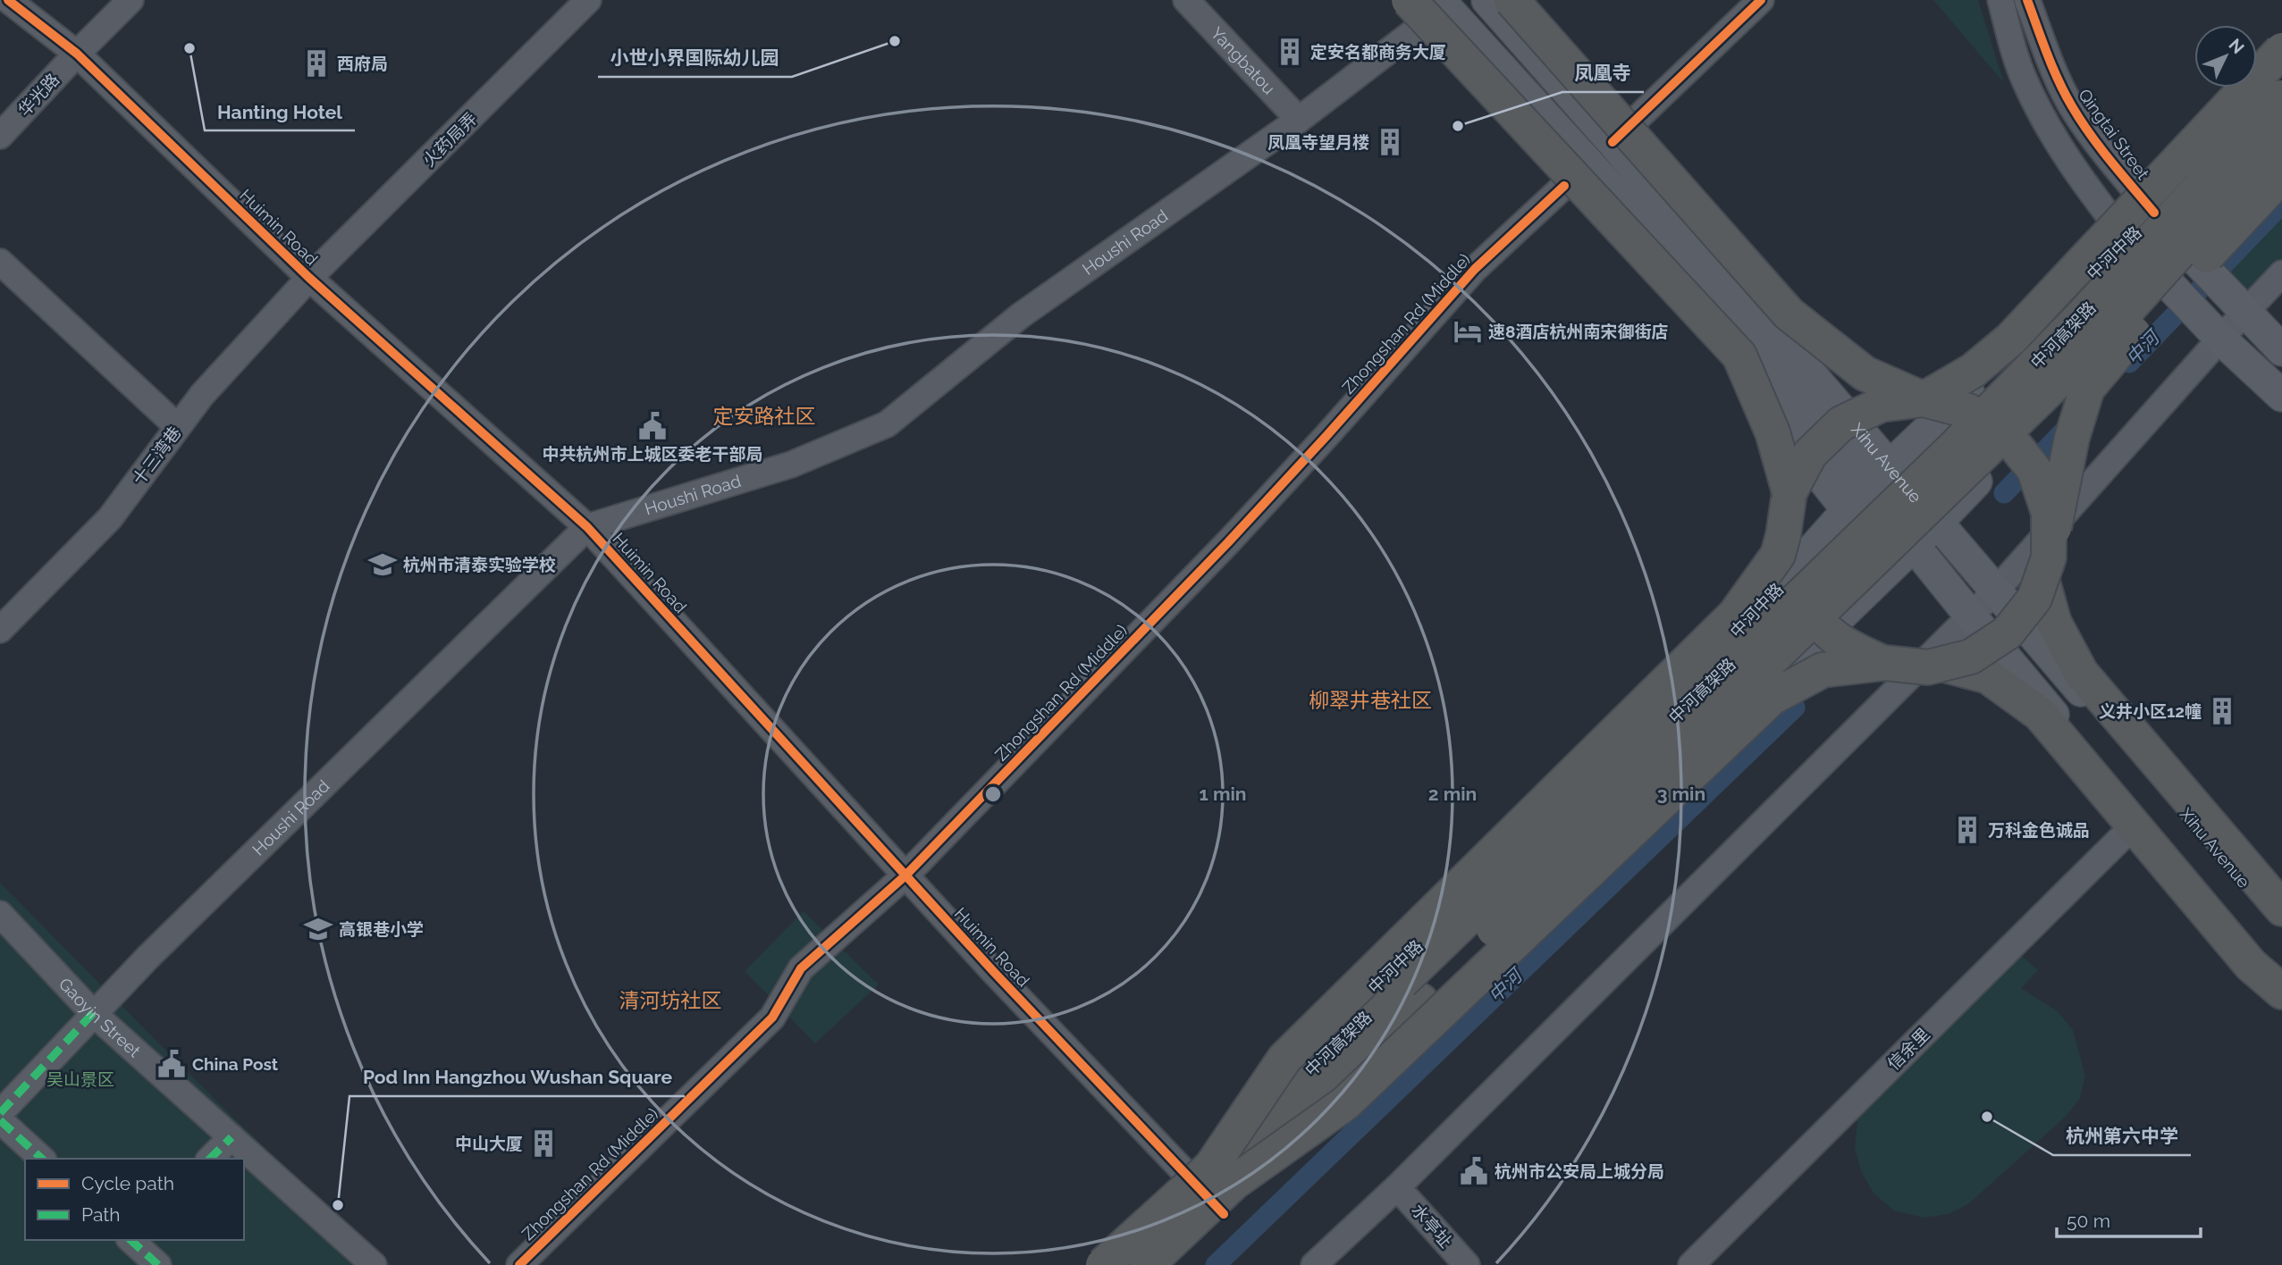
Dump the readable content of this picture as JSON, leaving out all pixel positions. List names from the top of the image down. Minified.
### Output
{"streets":{"highway":["中河高架路"],"main road":["Qingtai Street","中河中路","Xihu Avenue"],"street":["Yangbatou","华光路","火药局弄","Huimin Road","Houshi Road","Zhongshan Rd (Middle)","十三湾巷","Gaoyin Street","信余里","水亭址"]},"crossings":[["Yangbatou","Houshi Road"],["华光路","Huimin Road"],["Qingtai Street","中河中路"],["火药局弄","Huimin Road"],["火药局弄","十三湾巷"],["Huimin Road","Houshi Road"],["Huimin Road","中河中路"],["Huimin Road","Zhongshan Rd (Middle)"],["Huimin Road","中河高架路"],["Huimin Road","十三湾巷"],["Houshi Road","Xihu Avenue"],["Houshi Road","Gaoyin Street"],["中河中路","中河高架路"],["中河中路","Xihu Avenue"]],"districts":["定安路社区","柳翠井巷社区","清河坊社区"],"water":["中河"],"parks":["吴山景区"],"places":{"other":["小世小界国际幼儿园","Hanting Hotel","凤凰寺","杭州第六中学","Pod Inn Hangzhou Wushan Square"],"building":["定安名都商务大厦","西府局","凤凰寺望月楼","义井小区12幢","万科金色诚品","中山大厦"],"hotel":["速8酒店杭州南宋御街店"],"public building":["中共杭州市上城区委老干部局","China Post","杭州市公安局上城分局"],"school or university":["杭州市清泰实验学校","高银巷小学"]},"legend":["Cycle path","Path"],"scale_bar":"50 m","north":"top right","rings":["1 min","2 min","3 min"]}
